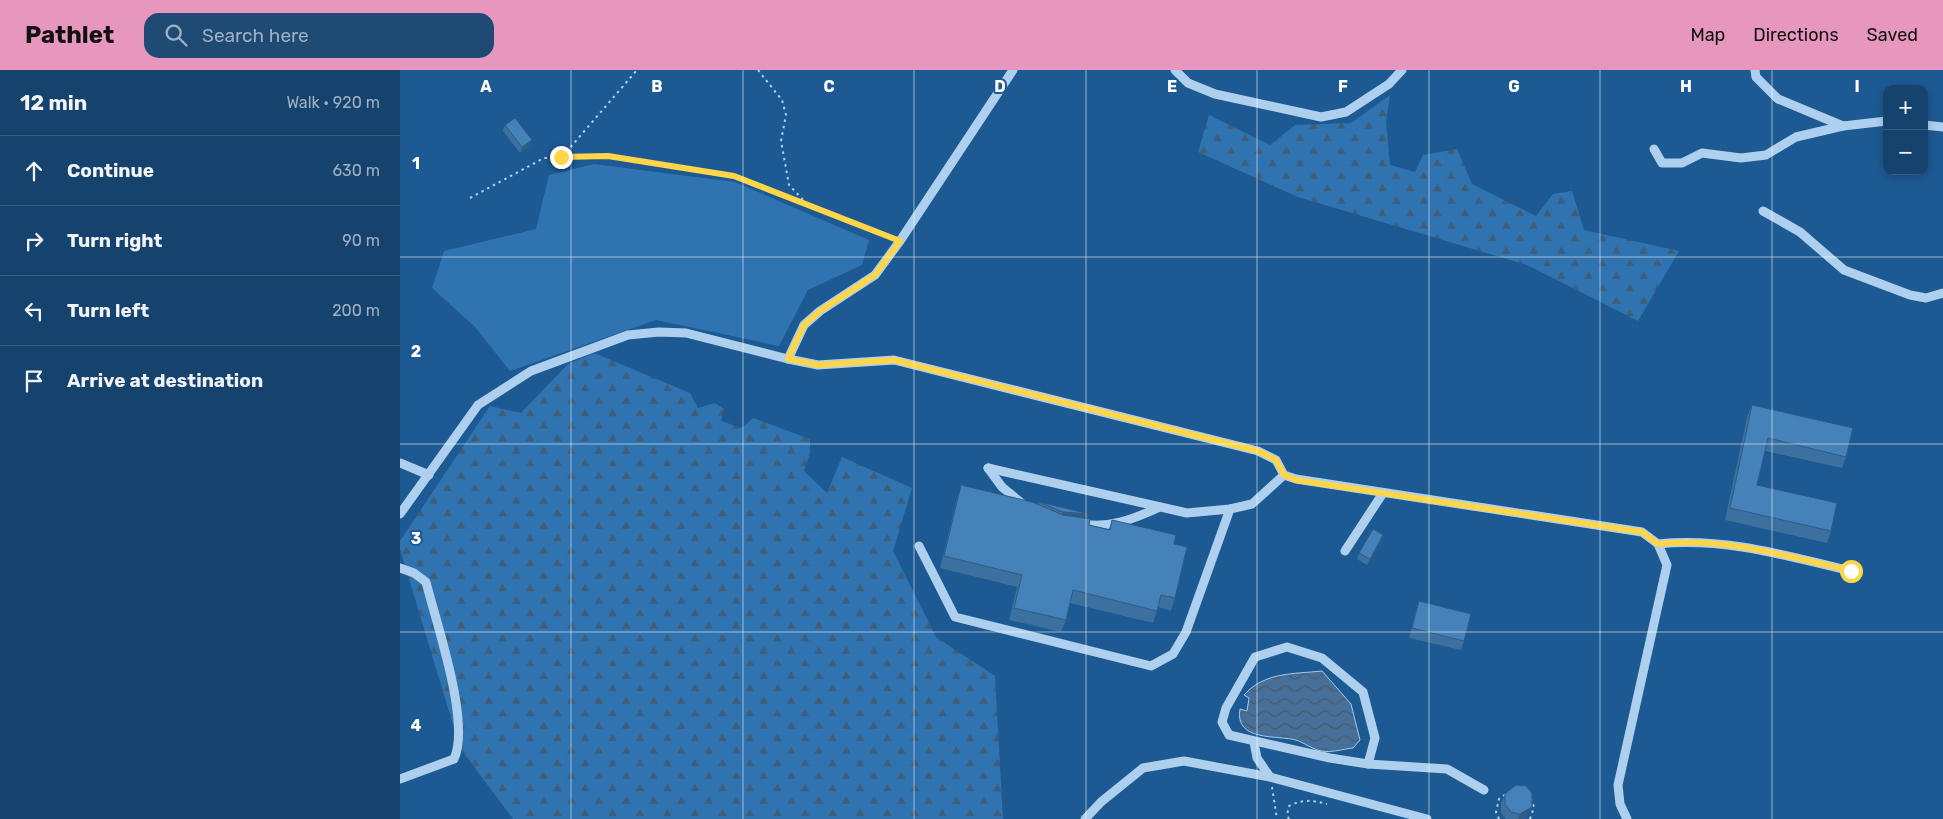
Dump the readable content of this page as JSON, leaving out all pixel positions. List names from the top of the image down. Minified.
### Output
{"page":{"header":"Pathlet","search":"Search here","nav":["Map","Directions","Saved"],"heading":["12 min","Walk · 920 m"],"map_buttons":["+","−"],"list":[["Continue","630 m"],["Turn right","90 m"],["Turn left","200 m"],"Arrive at destination"]},"grid":{"columns":["A","B","C","D","E","F","G","H","I"],"rows":["1","2","3","4"]}}
